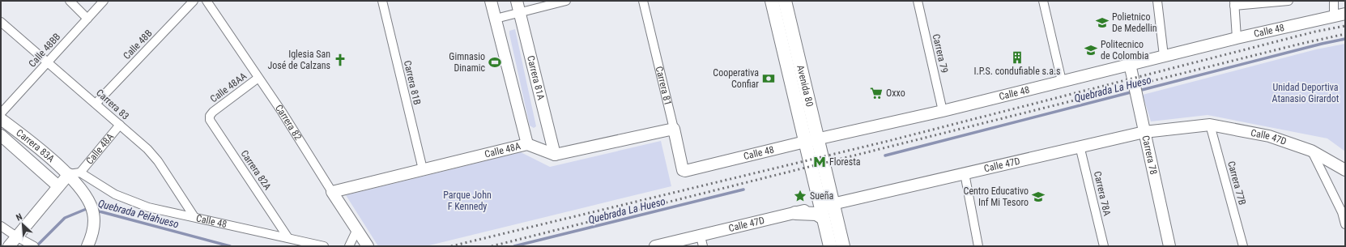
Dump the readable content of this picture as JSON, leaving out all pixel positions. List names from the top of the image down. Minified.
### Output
{"streets":{"main road":["Avenida 80"],"street":["Calle 48","Calle 48B","Calle 48BB","Carrera 79","Carrera 81A","Carrera 81B","Carrera 81","Calle 48AA","Carrera 83","Carrera 82","Calle 47D","Carrera 83A","Calle 48A","Carrera 78","Carrera 82A","Carrera 77B","Carrera 78A"]},"crossings":[["Calle 48","Carrera 79"],["Calle 48","Carrera 81"],["Calle 48","Avenida 80"],["Calle 48","Carrera 83"],["Calle 48","Calle 48A"],["Calle 48","Carrera 78"],["Calle 48","Carrera 82A"],["Calle 48B","Carrera 83"],["Calle 48BB","Carrera 83"],["Carrera 81A","Calle 48A"],["Carrera 81B","Calle 48A"],["Avenida 80","Calle 47D"],["Calle 48AA","Carrera 82"],["Calle 48AA","Carrera 82A"],["Carrera 83","Calle 48A"],["Carrera 82","Calle 48A"],["Calle 47D","Carrera 78"],["Calle 47D","Carrera 77B"],["Calle 47D","Carrera 78A"]],"water":["Quebrada La Hueso","Quebrada Pelahueso"],"parks":["Unidad Deportiva Atanasio Girardot","Parque John F Kennedy"],"places":{"school or university":["Polietnico De Medellin","Politecnico de Colombia","Centro Educativo Inf Mi Tesoro"],"building":["I.P.S. condufiable s.a.s"],"church":["Iglesia San José de Calzans"],"sports":["Gimnasio Dinamic"],"bank":["Cooperativa Confiar"],"supermarket":["Oxxo"],"metro station":["Floresta"],"place":["Sueña"]},"north":"top left"}
